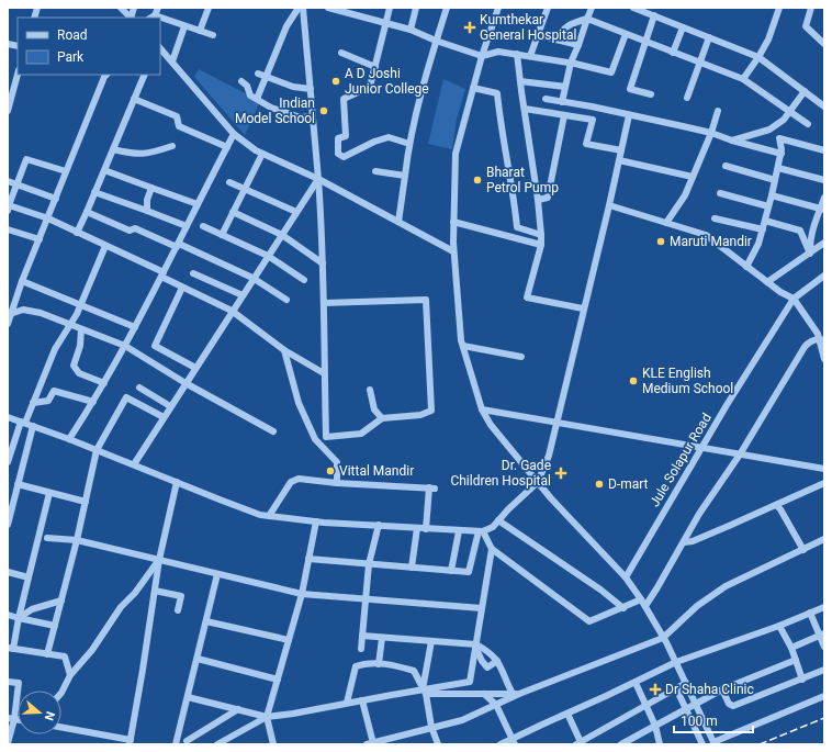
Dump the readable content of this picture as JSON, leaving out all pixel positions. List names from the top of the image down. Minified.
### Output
{"streets":{"street":["Jule Solapur Road"]},"places":{"health":["Kumthekar General Hospital","Dr. Gade Children Hospital","Dr Shaha Clinic"],"other":["A D Joshi Junior College","Indian Model School","Bharat Petrol Pump","Maruti Mandir","KLE English Medium School","Vittal Mandir","D-mart"]},"legend":["Road","Park"],"scale_bar":"100 m","north":"right"}
